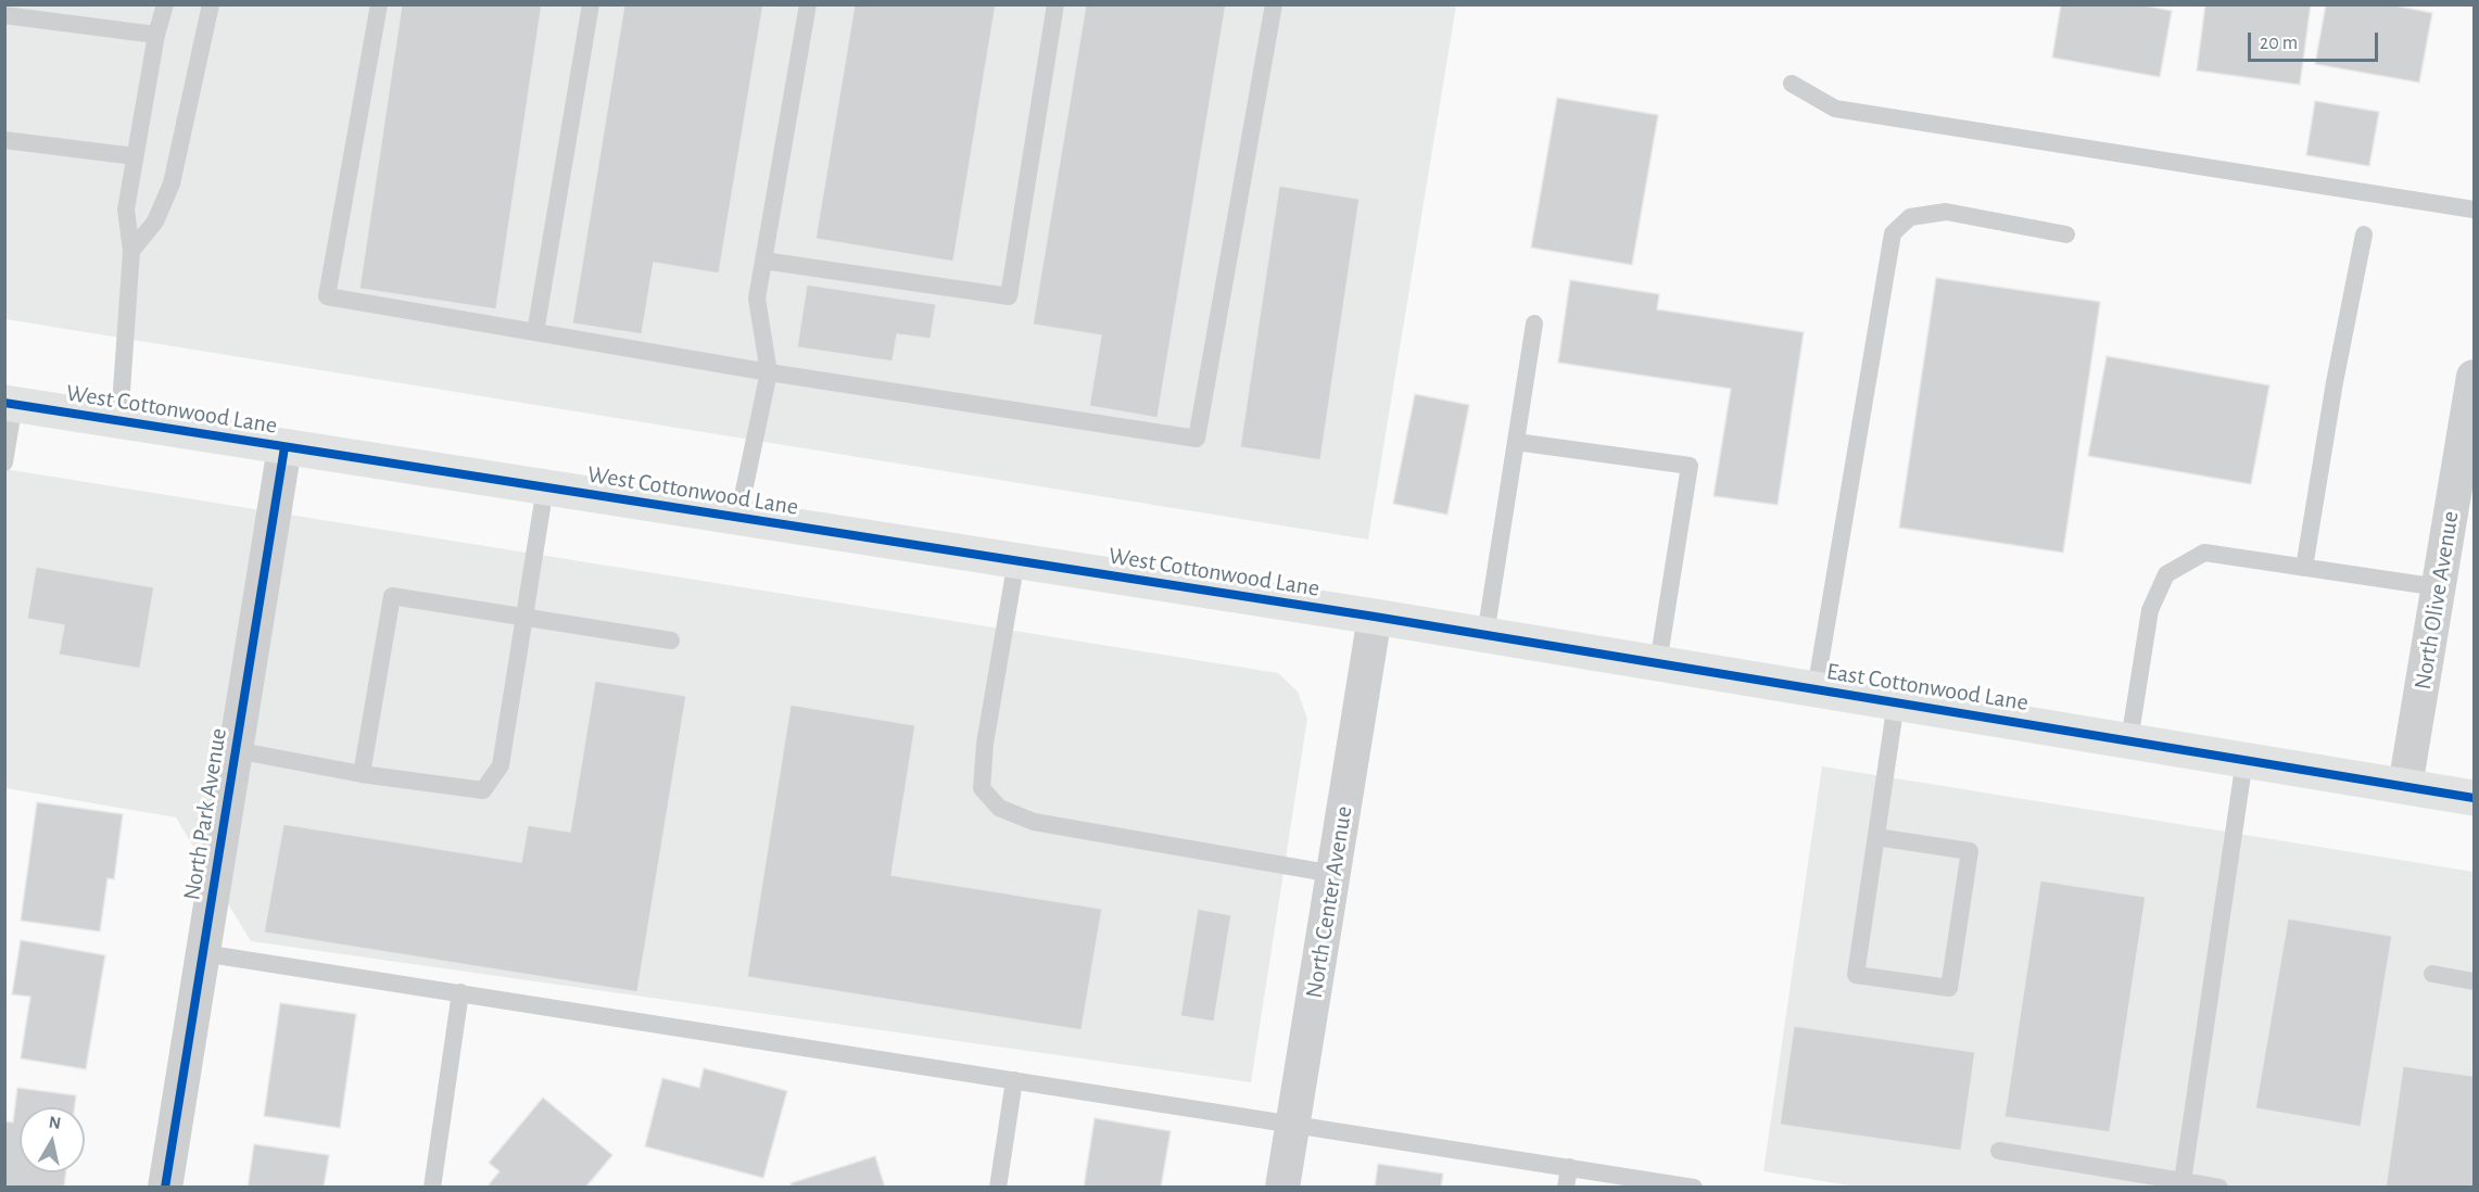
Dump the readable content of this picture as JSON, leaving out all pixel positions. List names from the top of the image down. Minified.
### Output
{"streets":{"main road":["West Cottonwood Lane","East Cottonwood Lane"],"street":["North Olive Avenue","North Park Avenue","North Center Avenue"]},"crossings":[["West Cottonwood Lane","East Cottonwood Lane"],["West Cottonwood Lane","North Park Avenue"],["West Cottonwood Lane","North Center Avenue"],["North Olive Avenue","East Cottonwood Lane"],["East Cottonwood Lane","North Center Avenue"]],"scale_bar":"20 m","north":"top"}
